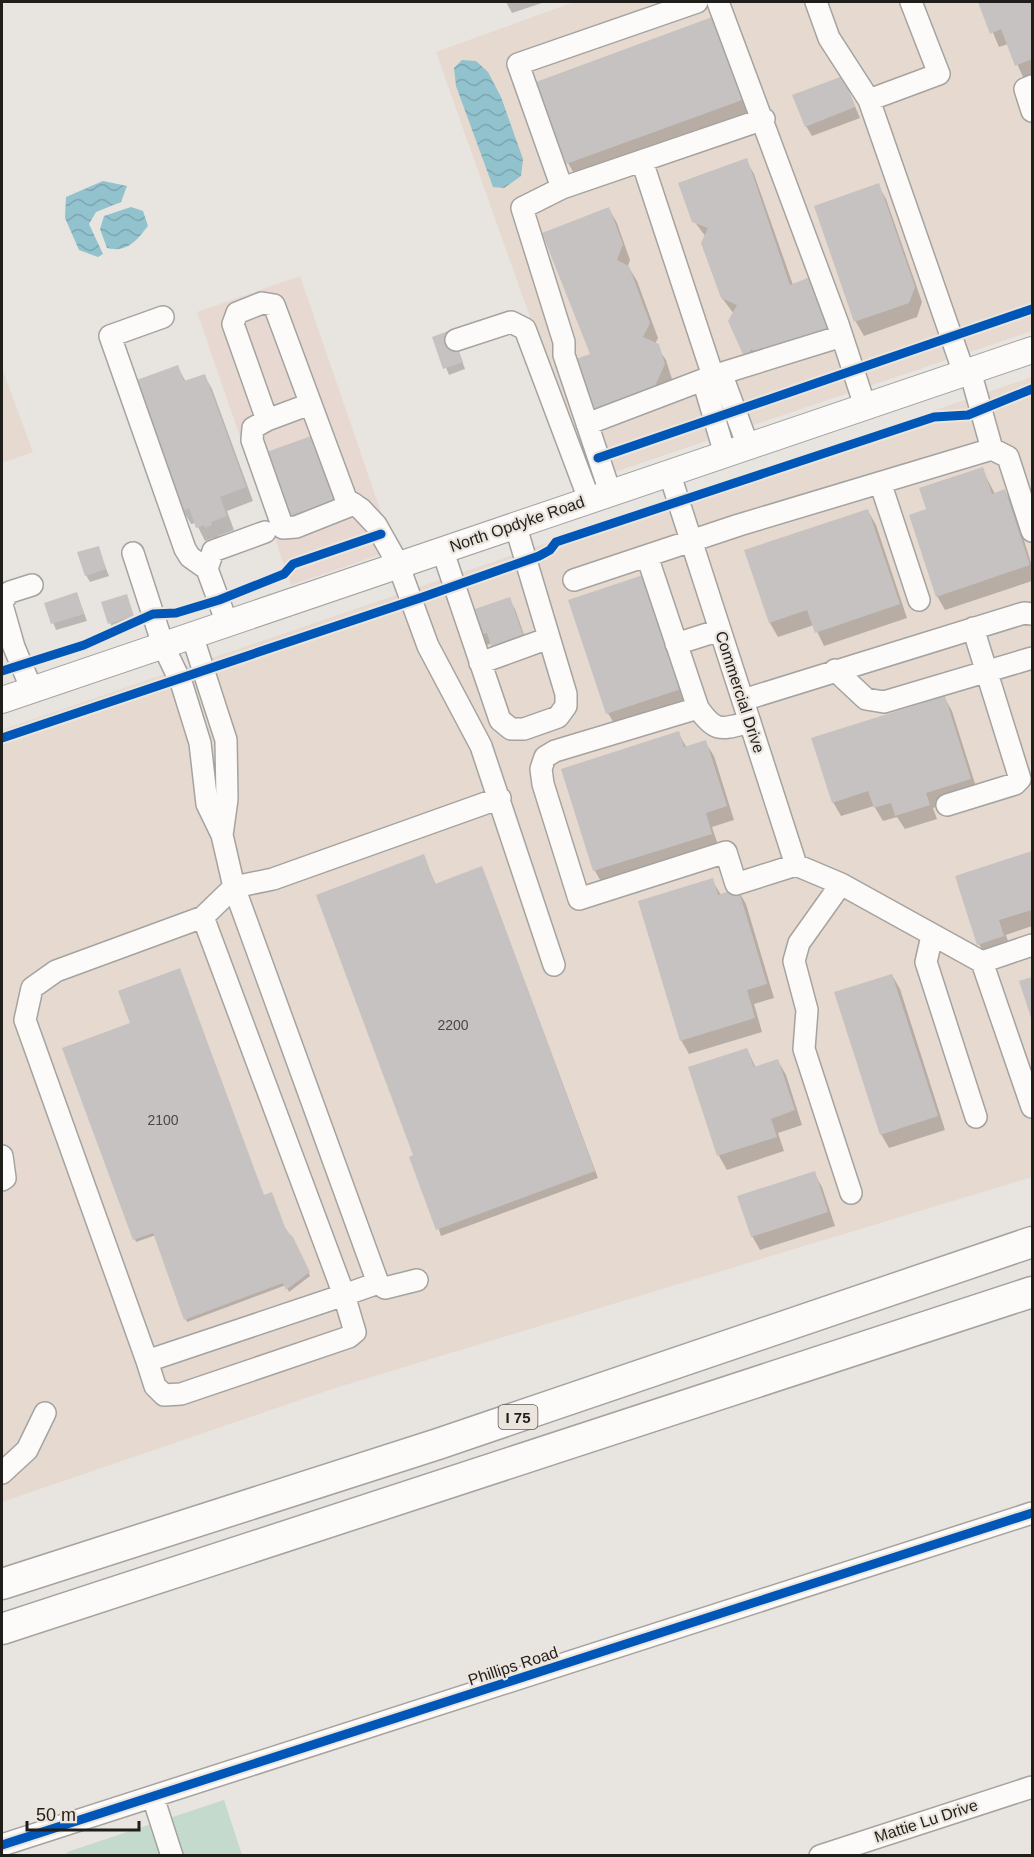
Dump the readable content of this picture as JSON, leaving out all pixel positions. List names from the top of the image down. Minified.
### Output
{"streets":{"highway":["I 75"],"main road":["North Opdyke Road"],"street":["Commercial Drive","Phillips Road","Mattie Lu Drive"]},"crossings":[["North Opdyke Road","Commercial Drive"]],"house_numbers":["2200","2100"],"scale_bar":"50 m"}
